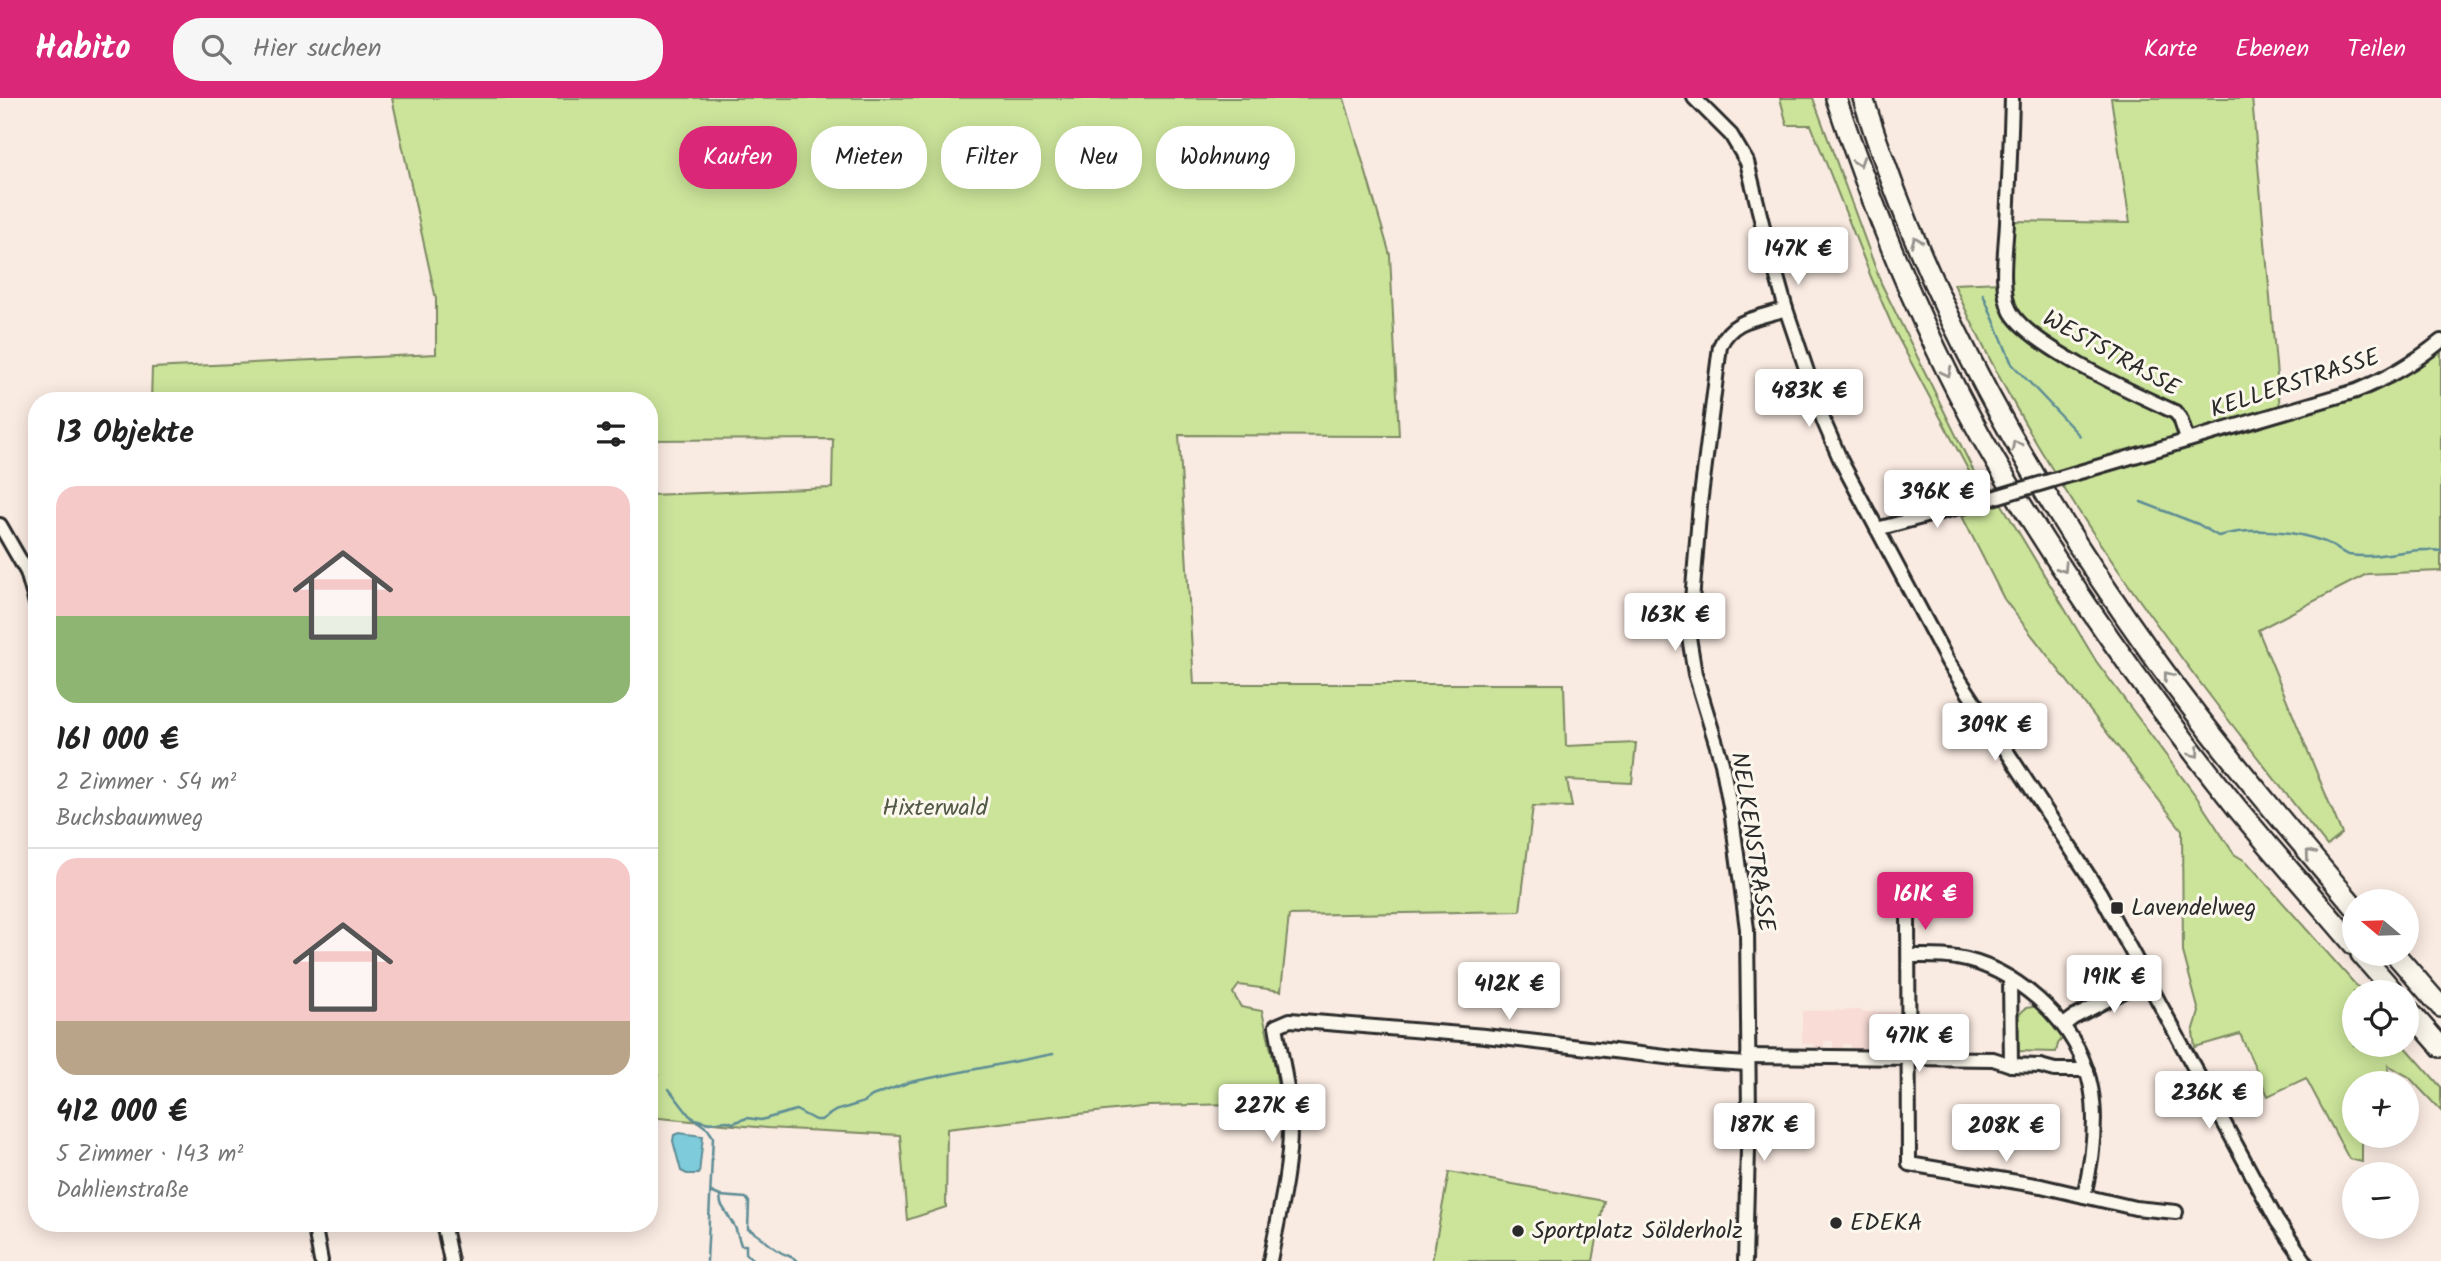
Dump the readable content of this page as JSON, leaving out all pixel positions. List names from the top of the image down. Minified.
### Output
{"streets":{"street":["WESTSTRASSE","KELLERSTRASSE","NELKENSTRASSE"]},"crossings":[["WESTSTRASSE","KELLERSTRASSE"]],"parks":["Hixterwald"],"places":{"transit":["Lavendelweg"],"other":["EDEKA","Sportplatz Sölderholz"]},"north":"left","page":{"header":"Habito","search":"Hier suchen","nav":["Karte","Ebenen","Teilen"],"chip":["Kaufen","Mieten","Filter","Neu","Wohnung"],"price":["147K €","483K €","396K €","163K €","309K €","161K €","191K €","412K €","471K €","236K €","227K €","187K €","208K €"],"heading":"13 Objekte","list":[{"name":"161 000 €","note":"2 Zimmer · 54 m² · Buchsbaumweg"},{"name":"412 000 €","note":"5 Zimmer · 143 m² · Dahlienstraße"}],"map_buttons":["+","−"]}}
